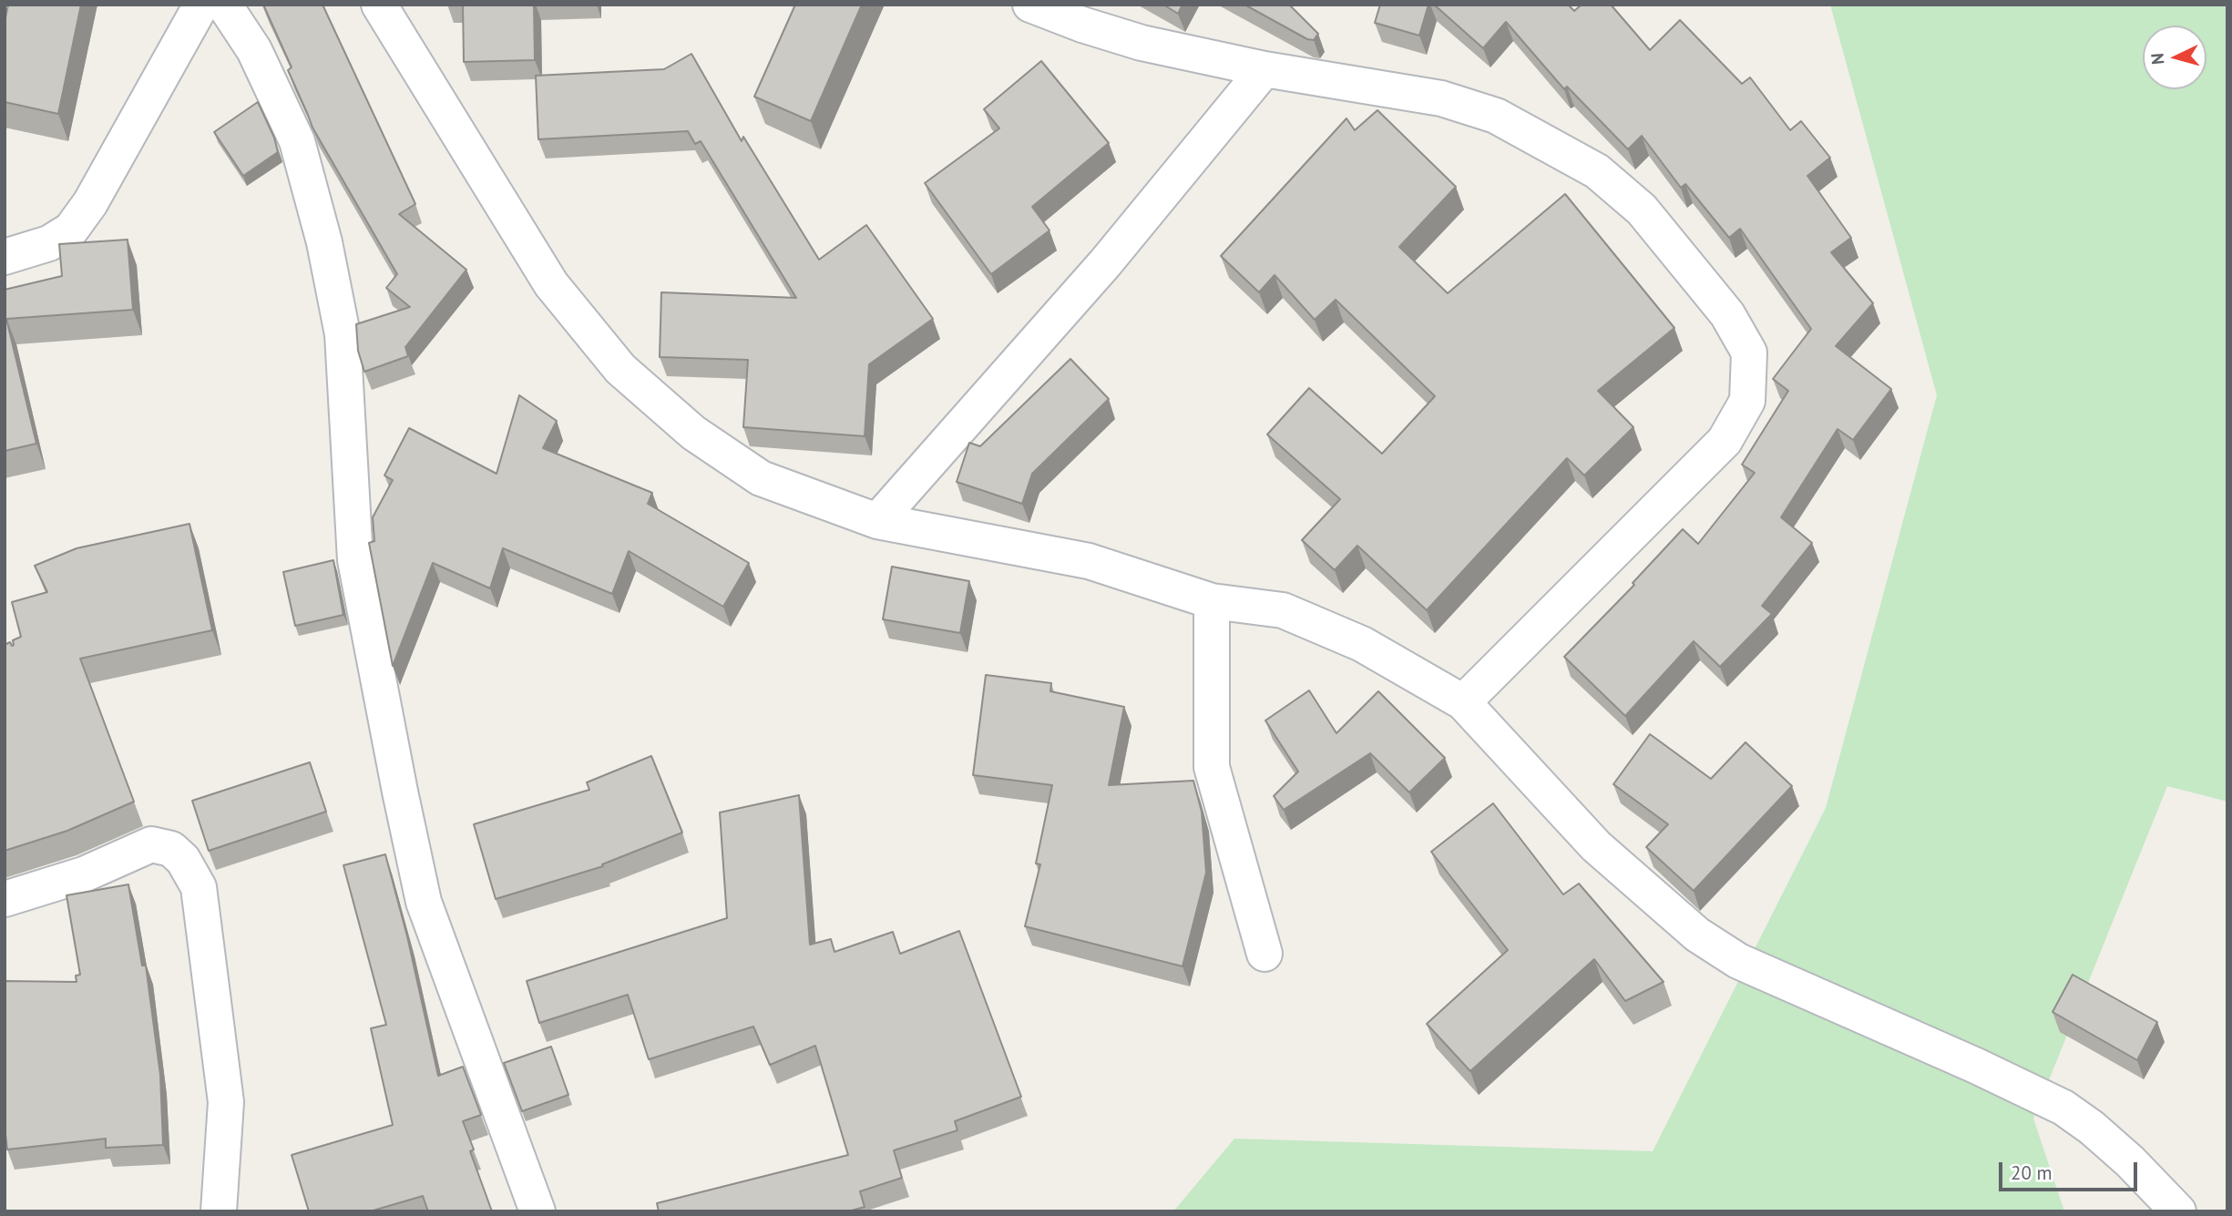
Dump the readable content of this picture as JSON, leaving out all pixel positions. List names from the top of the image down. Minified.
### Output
{"scale_bar":"20 m","north":"left"}
